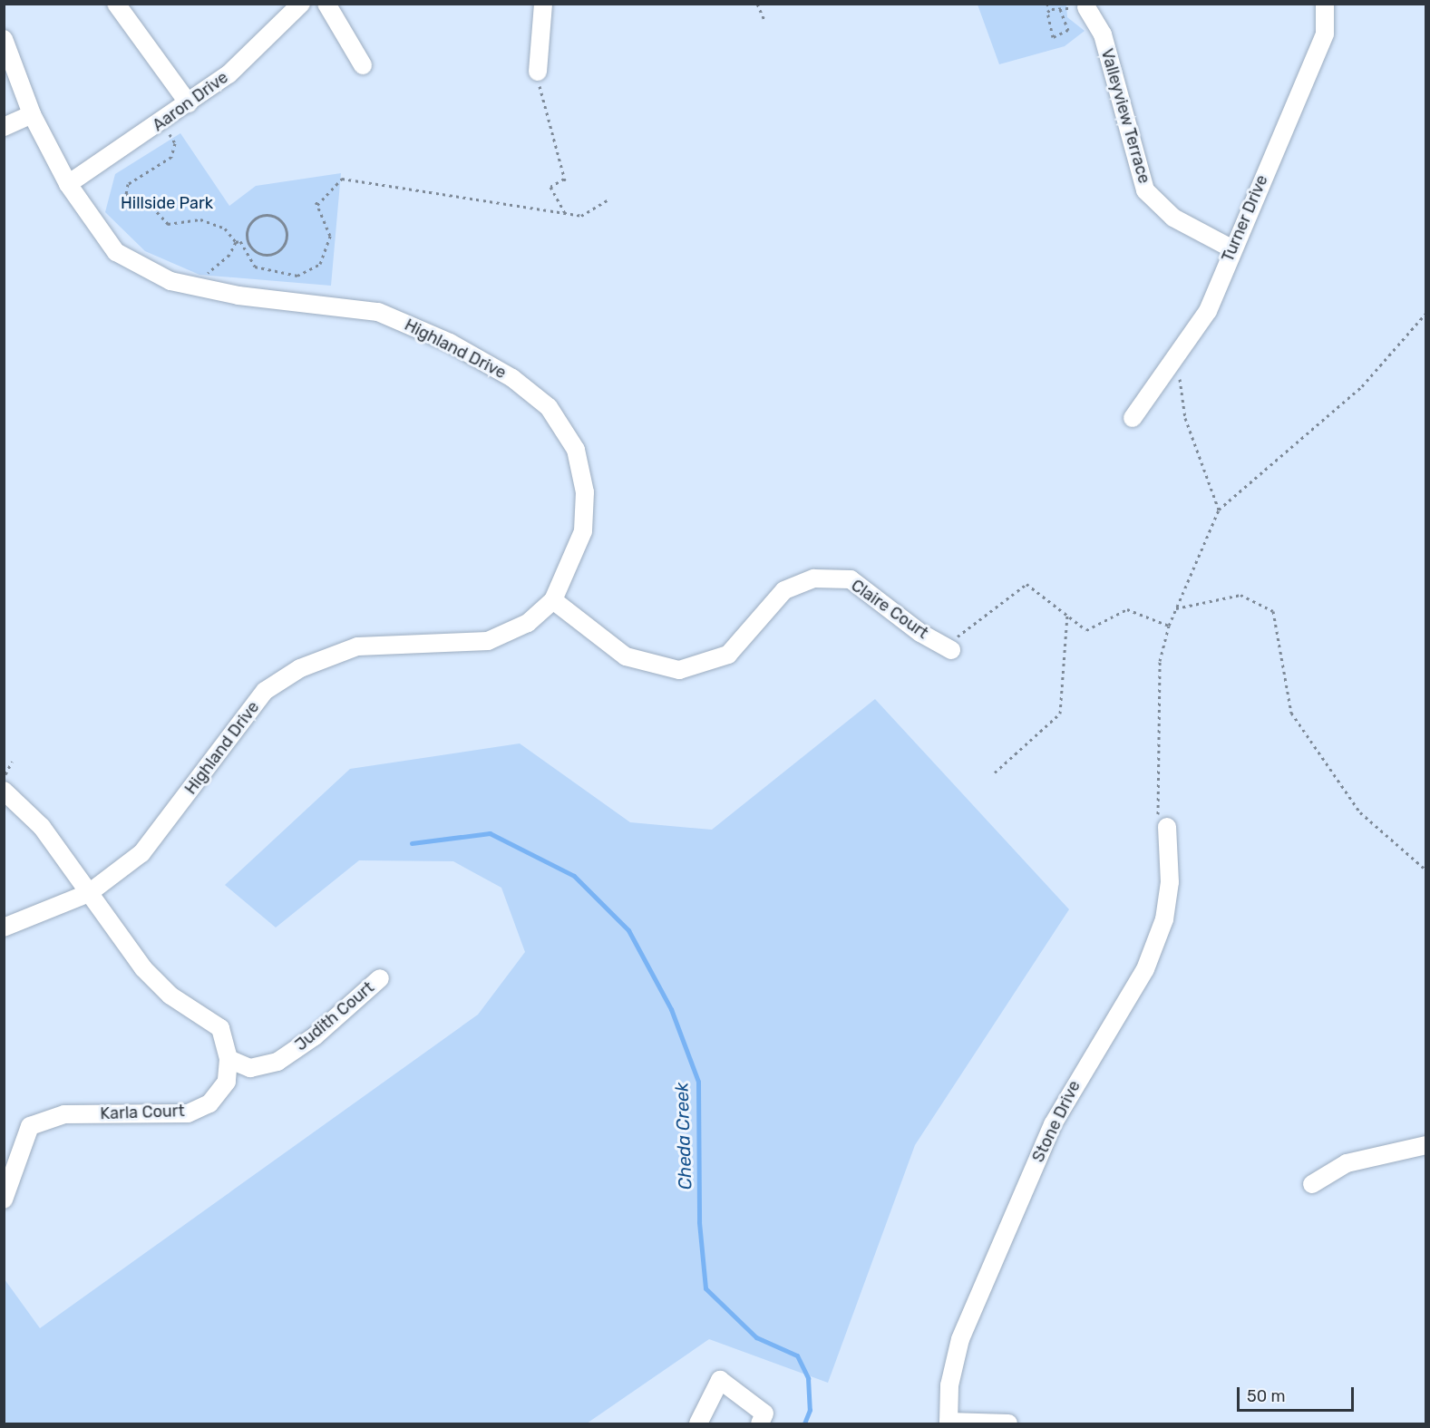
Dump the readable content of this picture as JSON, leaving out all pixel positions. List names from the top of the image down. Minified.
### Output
{"streets":{"street":["Aaron Drive","Valleyview Terrace","Turner Drive","Highland Drive","Claire Court","Judith Court","Karla Court","Stone Drive"]},"crossings":[["Aaron Drive","Highland Drive"],["Valleyview Terrace","Turner Drive"],["Highland Drive","Claire Court"],["Highland Drive","Karla Court"],["Judith Court","Karla Court"]],"water":["Cheda Creek"],"parks":["Hillside Park"],"scale_bar":"50 m"}
